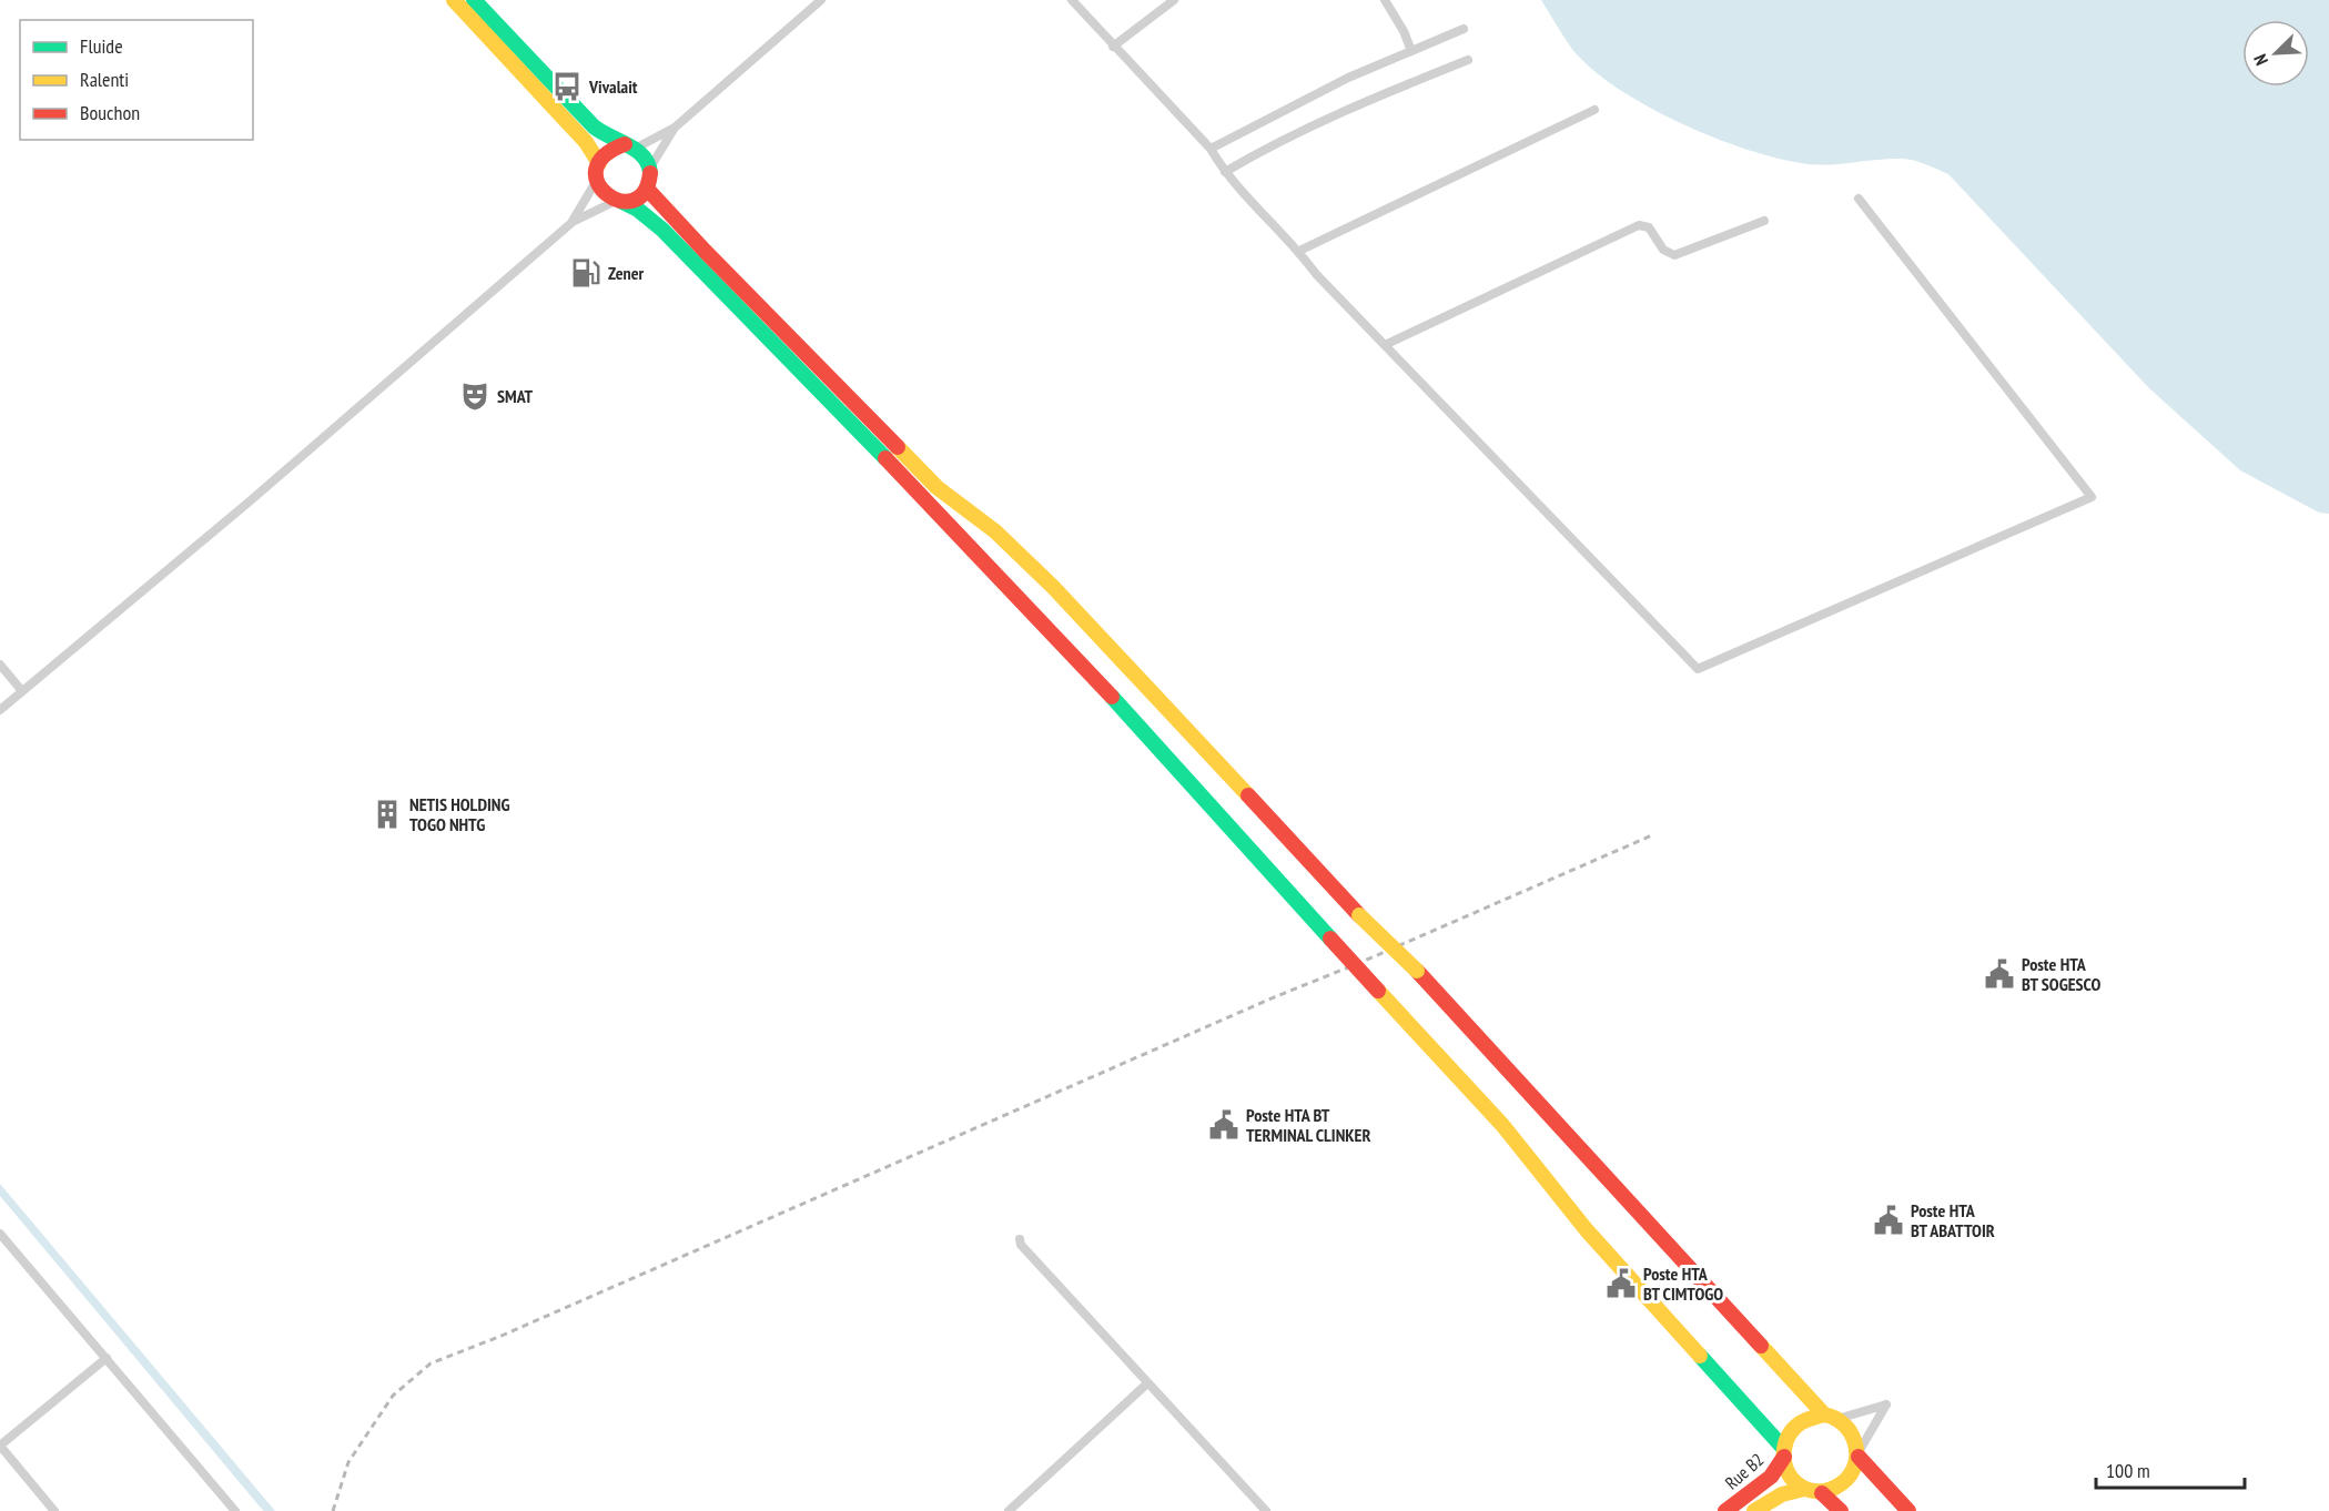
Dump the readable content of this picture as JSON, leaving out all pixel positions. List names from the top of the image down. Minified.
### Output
{"streets":{"main road":["Rue B2"]},"places":{"bus stop":["Vivalait"],"fuel station":["Zener"],"theatre":["SMAT"],"building":["NETIS HOLDING TOGO NHTG"],"public building":["Poste HTA BT SOGESCO","Poste HTA BT TERMINAL CLINKER","Poste HTA BT ABATTOIR","Poste HTA BT CIMTOGO"]},"legend":["Fluide","Ralenti","Bouchon"],"scale_bar":"100 m","north":"bottom left"}
